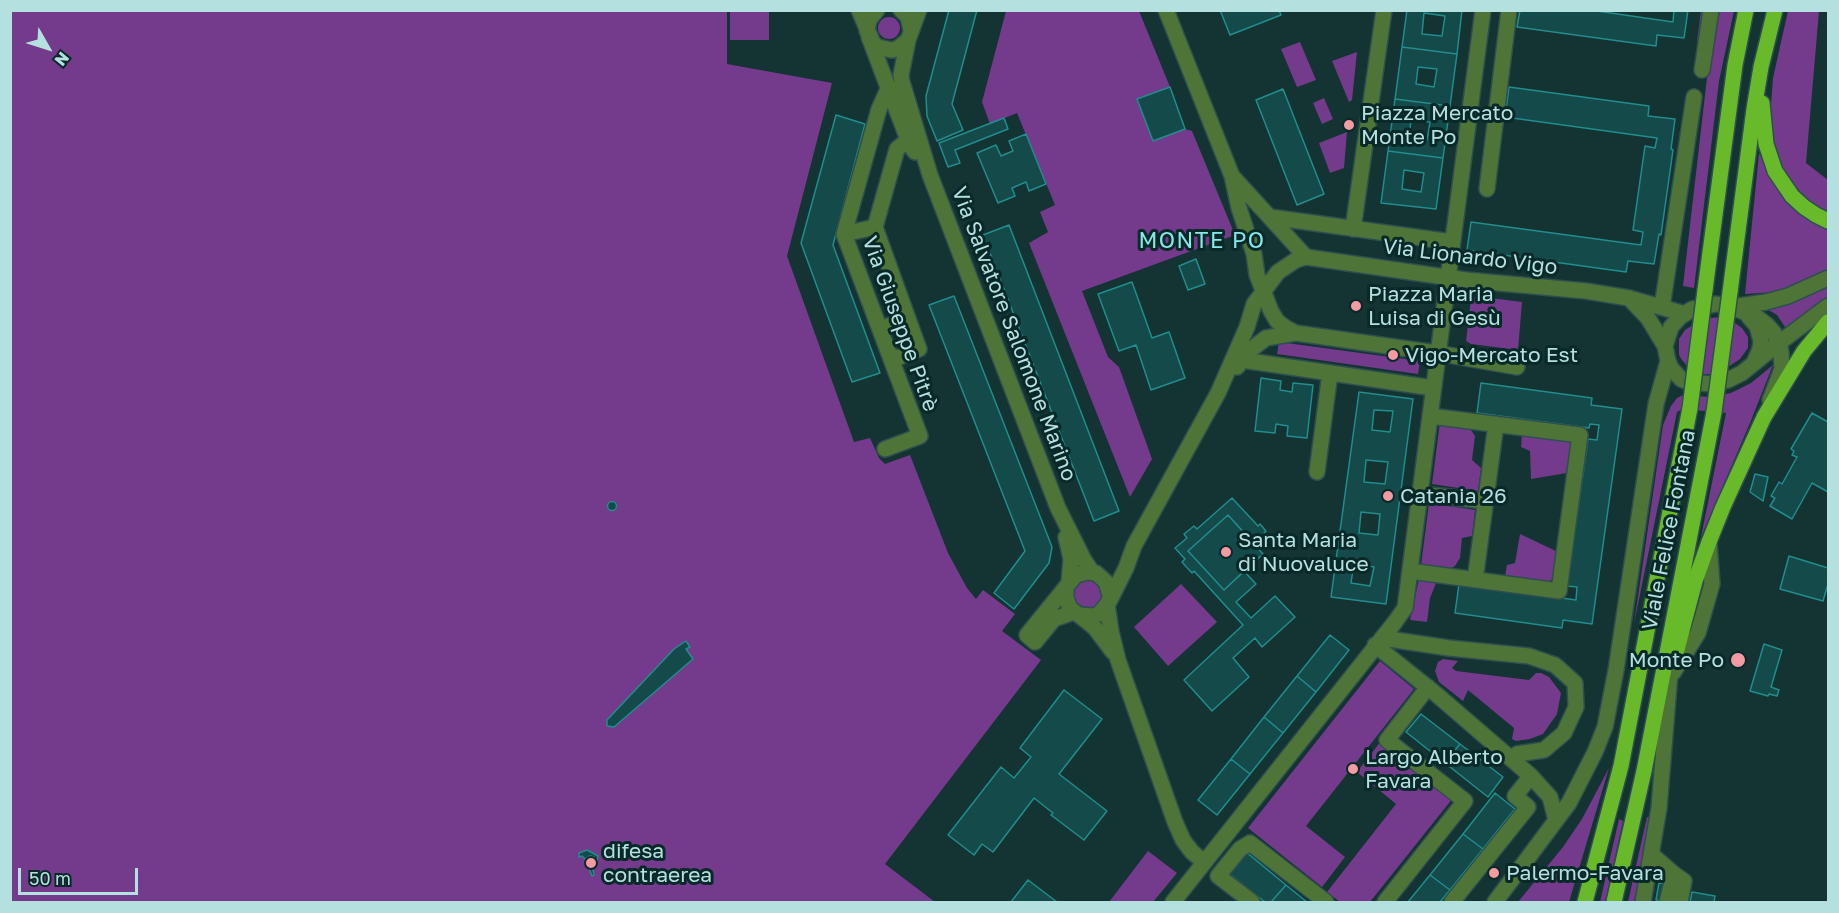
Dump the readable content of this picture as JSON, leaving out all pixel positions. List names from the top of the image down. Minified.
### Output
{"streets":{"main road":["Viale Felice Fontana"],"street":["Via Lionardo Vigo","Via Giuseppe Pitrè","Via Salvatore Salomone Marino"]},"districts":["MONTE PO"],"places":["Piazza Mercato Monte Po","Piazza Maria Luisa di Gesù","Vigo-Mercato Est","Catania 26","Santa Maria di Nuovaluce","Monte Po","Largo Alberto Favara","difesa contraerea","Palermo-Favara"],"scale_bar":"50 m","north":"bottom right"}
